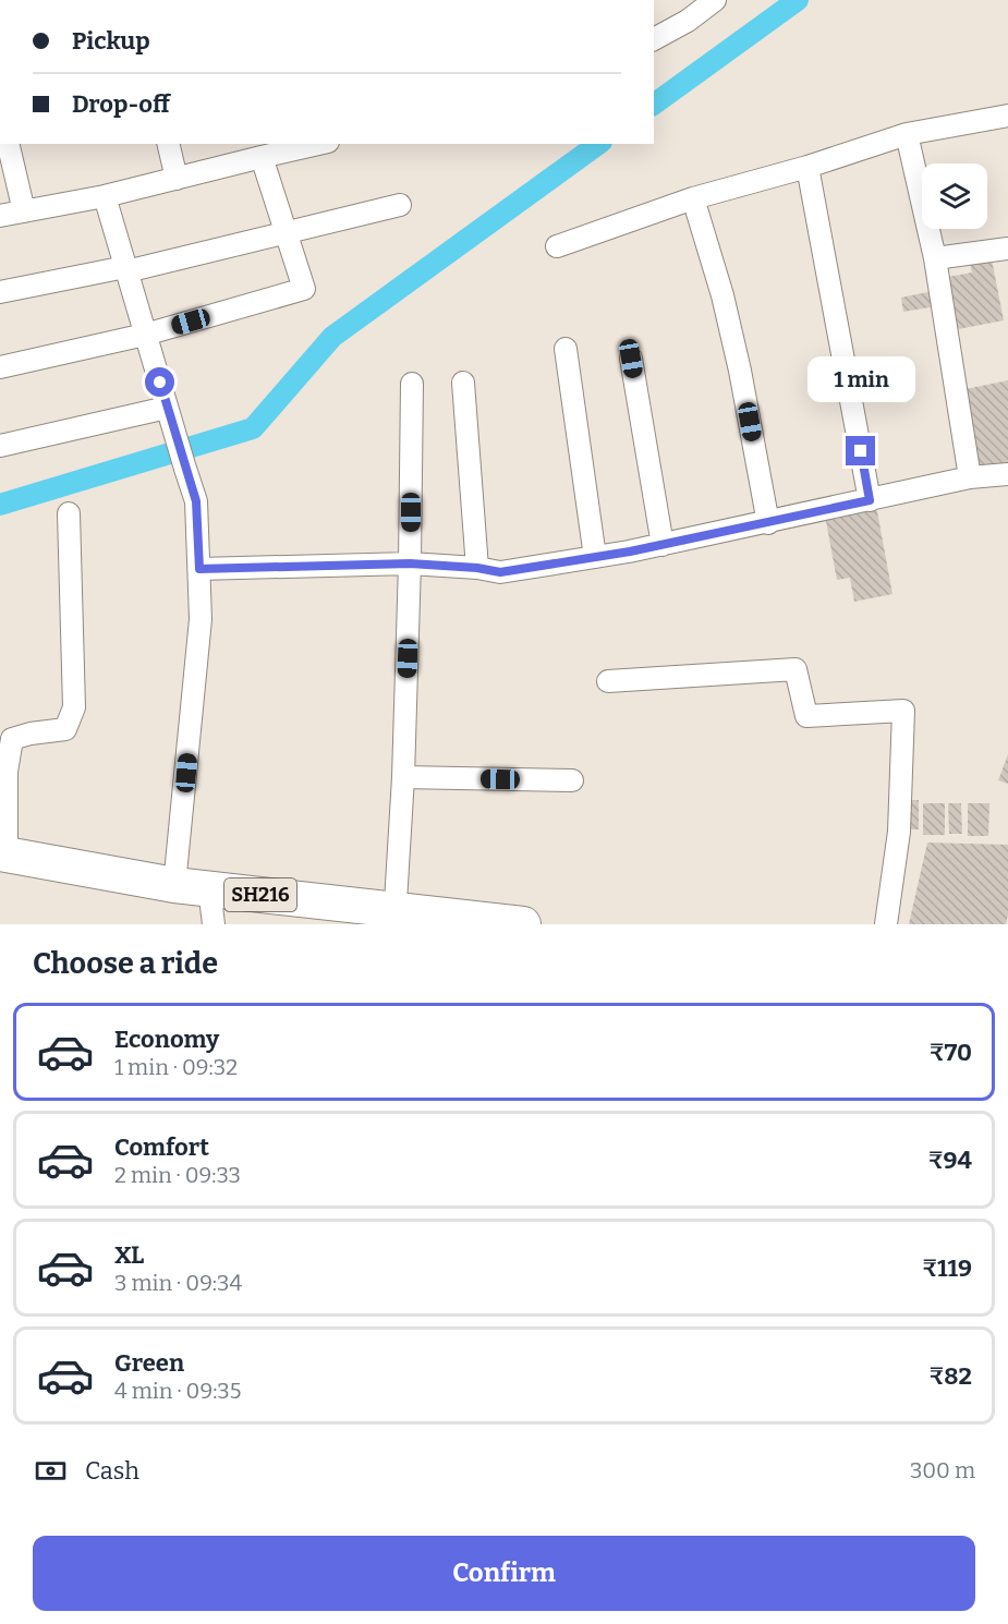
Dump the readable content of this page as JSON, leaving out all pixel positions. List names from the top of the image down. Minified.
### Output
{"streets":{"main road":["SH216"]},"page":{"banner":["Pickup","Drop-off"],"bubble":"1 min","heading":"Choose a ride","list":[{"name":"Economy","note":"1 min · 09:32","value":"₹70"},{"name":"Comfort","note":"2 min · 09:33","value":"₹94"},{"name":"XL","note":"3 min · 09:34","value":"₹119"},{"name":"Green","note":"4 min · 09:35","value":"₹82"}],"pay":["Cash","300 m"],"buttons":"Confirm"}}
